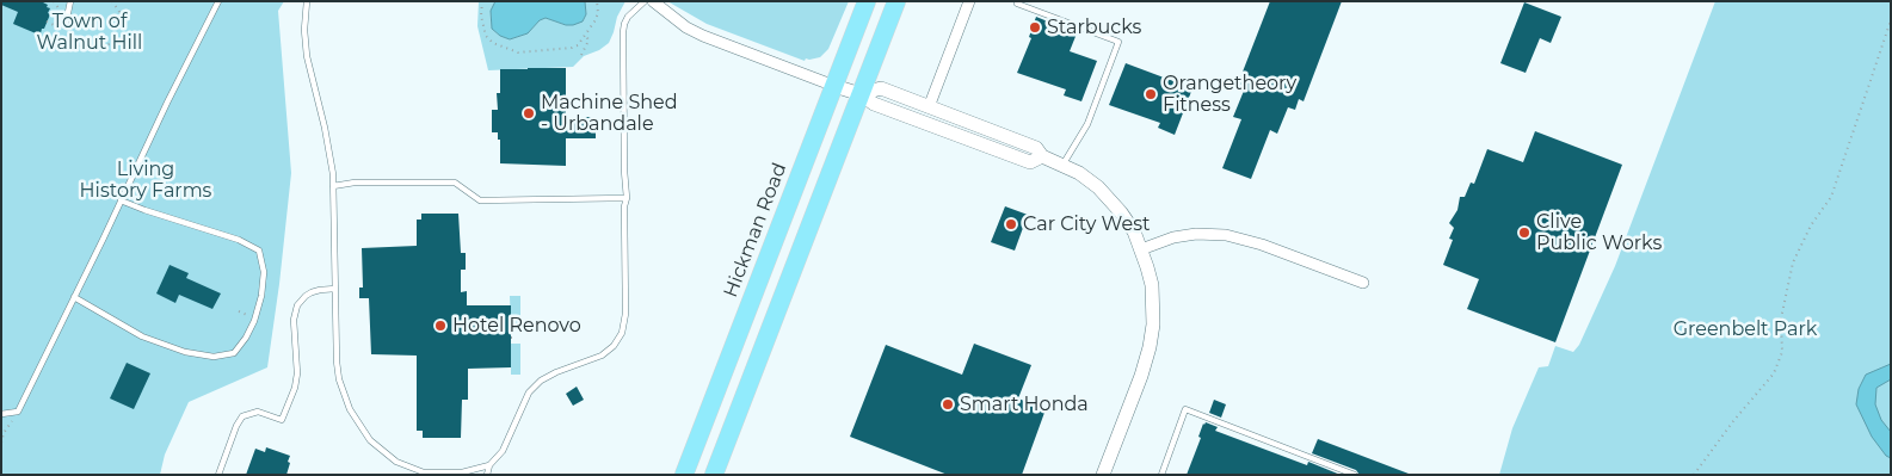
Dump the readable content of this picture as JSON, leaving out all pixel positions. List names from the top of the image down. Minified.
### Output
{"streets":{"main road":["Hickman Road"]},"parks":["Town of Walnut Hill","Living History Farms","Greenbelt Park"],"places":["Starbucks","Orangetheory Fitness","Machine Shed - Urbandale","Car City West","Clive Public Works","Hotel Renovo","Smart Honda"]}
